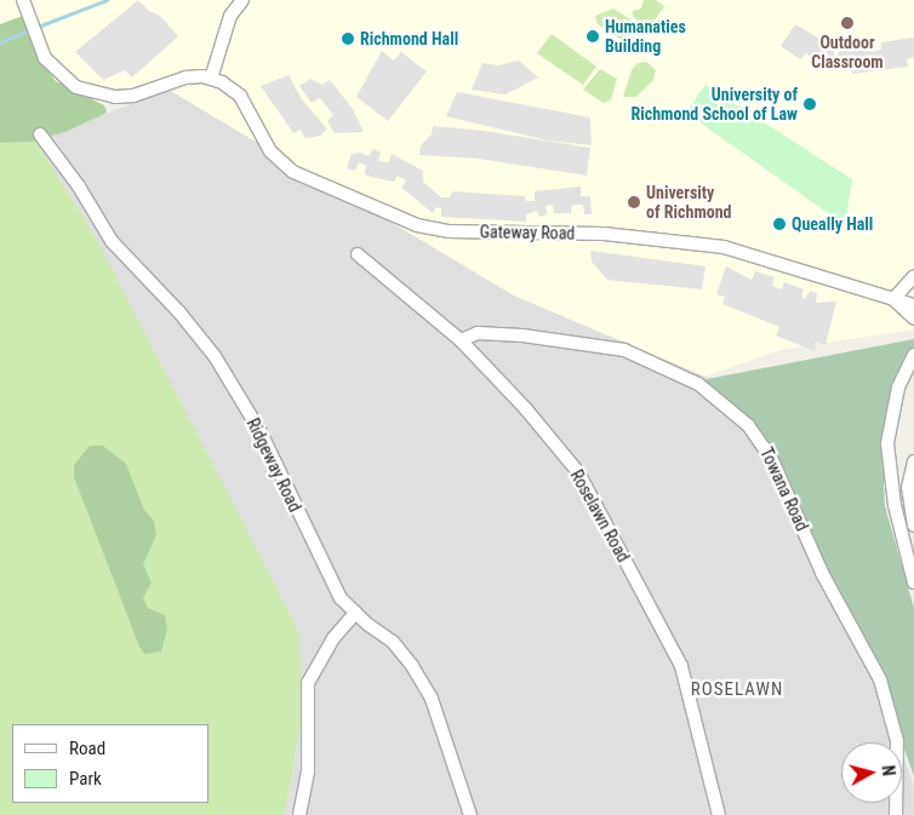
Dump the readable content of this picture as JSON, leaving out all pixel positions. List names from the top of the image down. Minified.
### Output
{"streets":{"street":["Gateway Road","Ridgeway Road","Towana Road","Roselawn Road"]},"crossings":[["Towana Road","Roselawn Road"]],"districts":["ROSELAWN"],"places":["Outdoor Classroom","Humanaties Building","Richmond Hall","University of Richmond School of Law","University of Richmond","Queally Hall"],"legend":["Road","Park"],"north":"right"}
